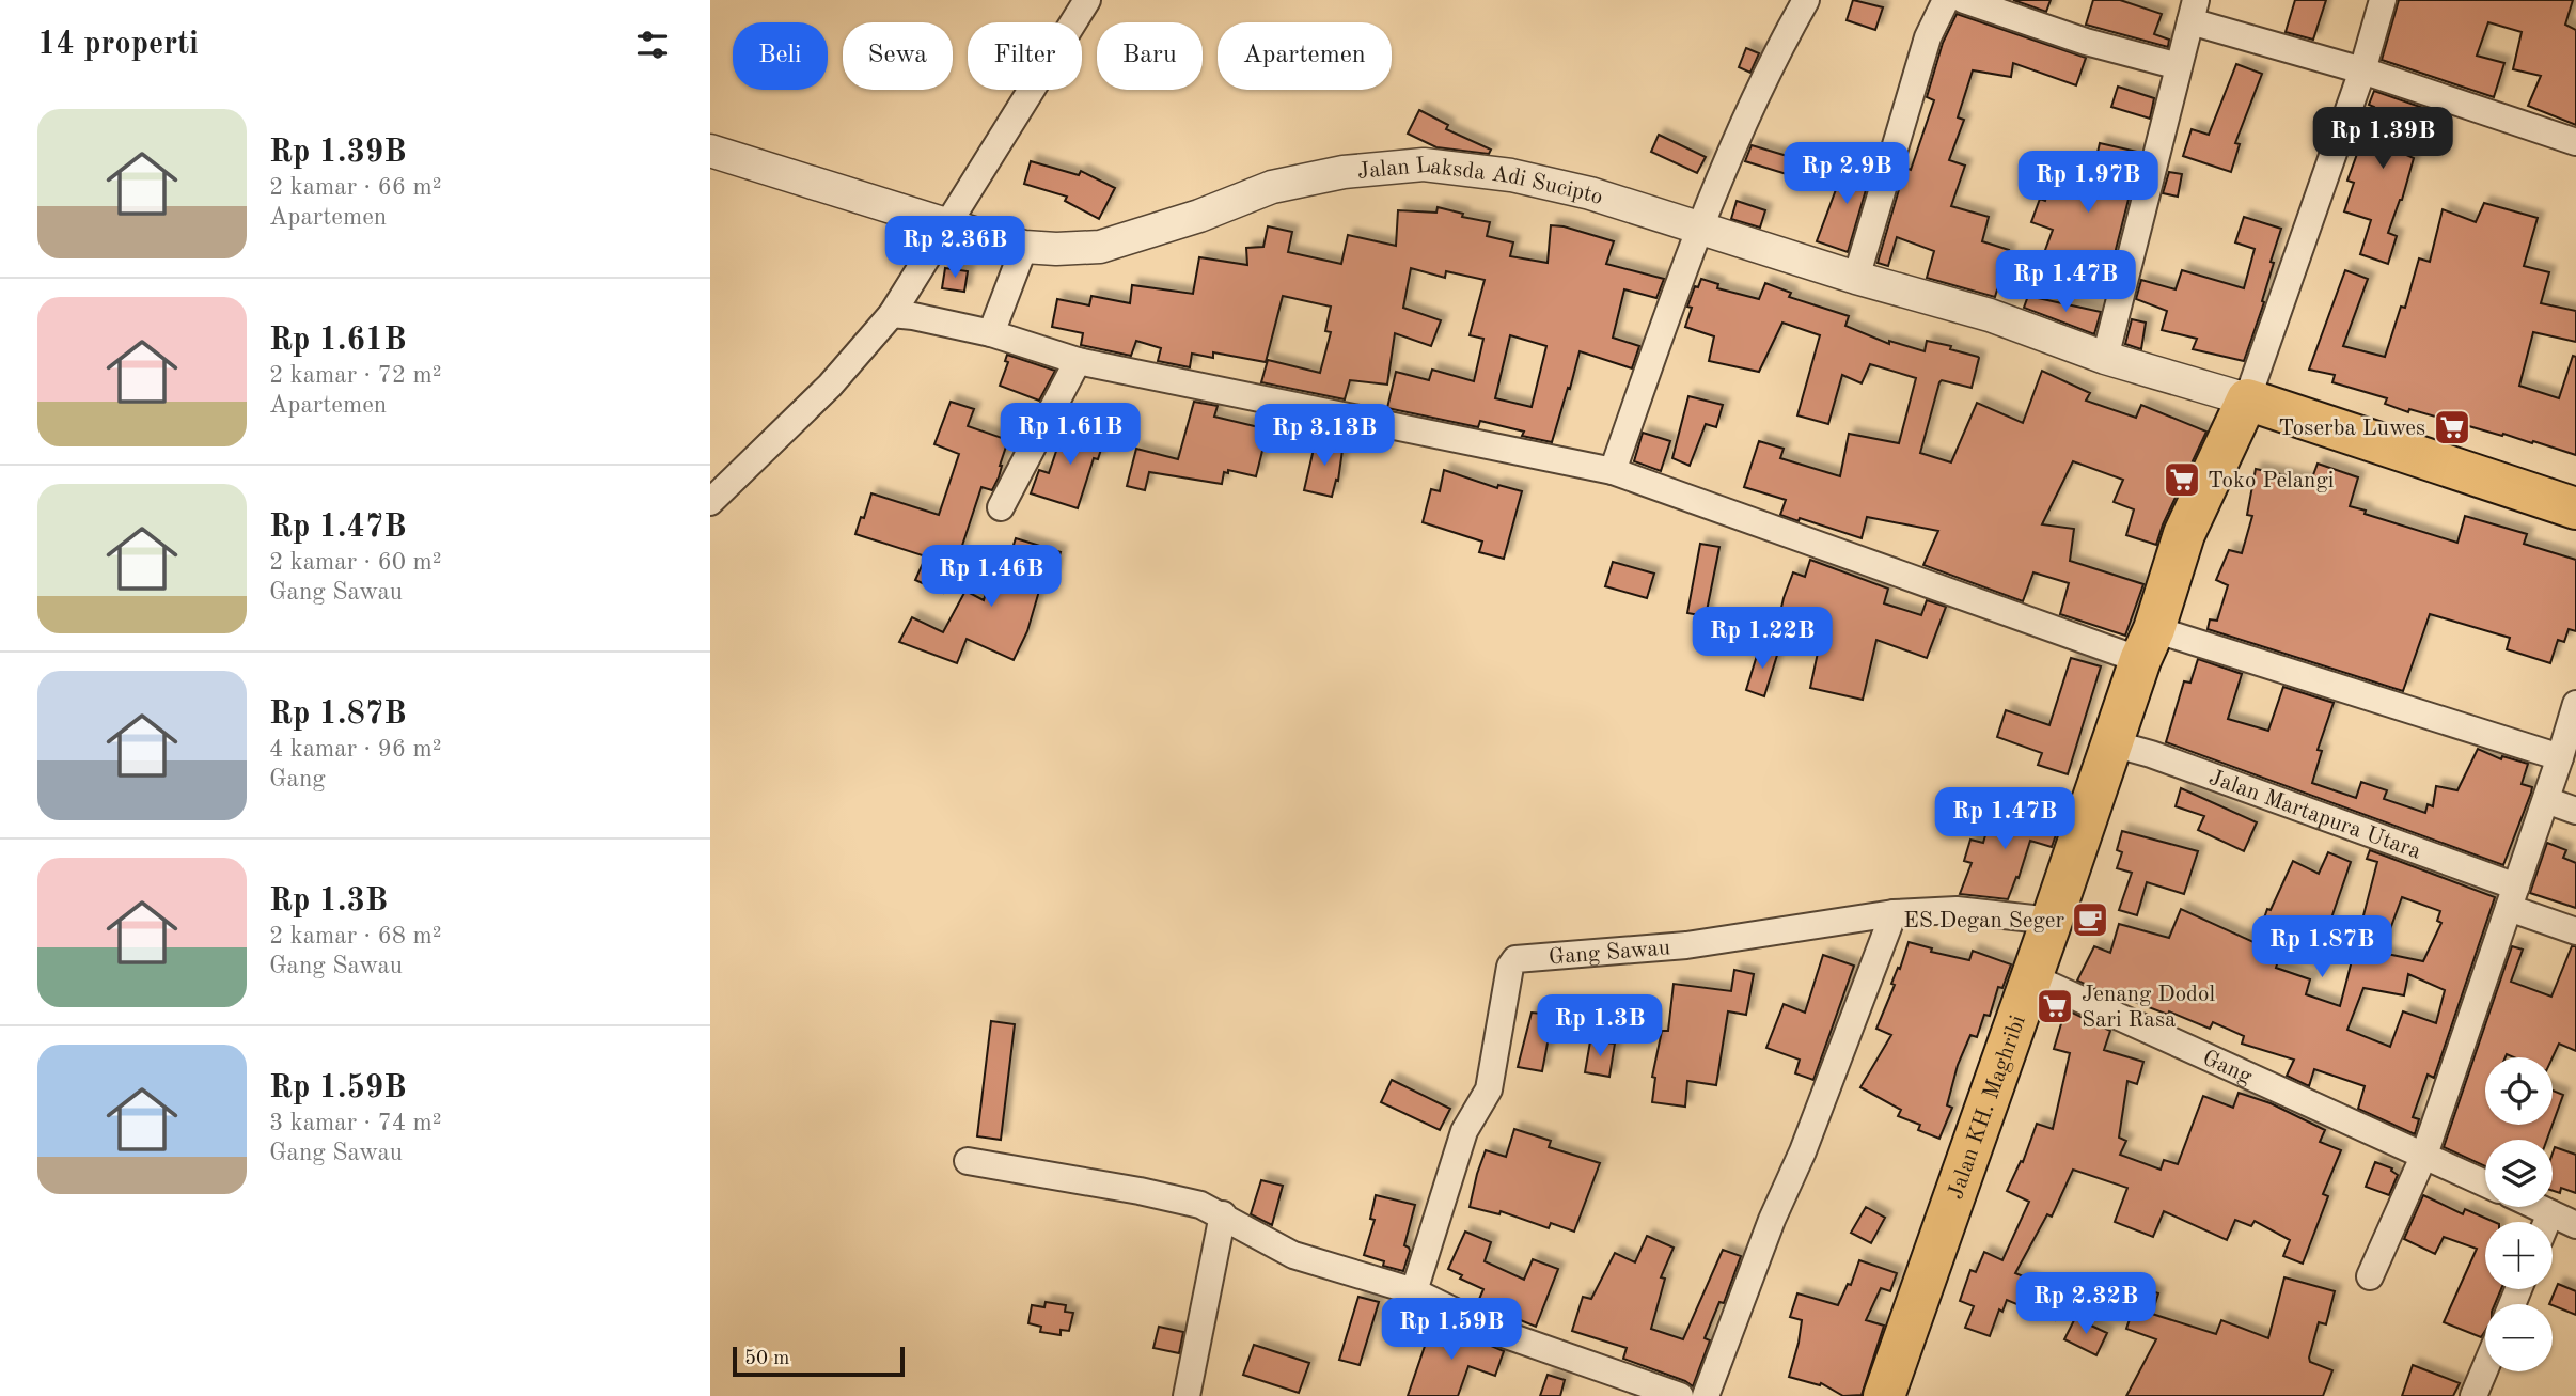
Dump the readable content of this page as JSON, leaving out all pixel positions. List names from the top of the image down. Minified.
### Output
{"streets":{"highway":["Jalan KH. Maghribi"],"street":["Jalan Laksda Adi Sucipto","Jalan Martapura Utara","Gang Sawau","Gang"]},"crossings":[["Jalan Laksda Adi Sucipto","Jalan KH. Maghribi"],["Jalan Martapura Utara","Jalan KH. Maghribi"],["Gang Sawau","Jalan KH. Maghribi"],["Gang","Jalan KH. Maghribi"]],"places":{"supermarket":["Toserba Luwes","Toko Pelangi","Jenang Dodol Sari Rasa"],"cafe":["ES Degan Seger"]},"scale_bar":"50 m","page":{"heading":"14 properti","chip":["Beli","Sewa","Filter","Baru","Apartemen"],"list":[{"name":"Rp 1.39B","note":"2 kamar · 66 m² · Apartemen"},{"name":"Rp 1.61B","note":"2 kamar · 72 m² · Apartemen"},{"name":"Rp 1.47B","note":"2 kamar · 60 m² · Gang Sawau"},{"name":"Rp 1.87B","note":"4 kamar · 96 m² · Gang"},{"name":"Rp 1.3B","note":"2 kamar · 68 m² · Gang Sawau"},{"name":"Rp 1.59B","note":"3 kamar · 74 m² · Gang Sawau"}],"price":["Rp 1.39B","Rp 2.9B","Rp 1.97B","Rp 2.36B","Rp 1.47B","Rp 1.61B","Rp 3.13B","Rp 1.46B","Rp 1.22B","Rp 1.47B","Rp 1.87B","Rp 1.3B","Rp 2.32B","Rp 1.59B"],"map_buttons":["+","−"],"scale":"50 m"}}
